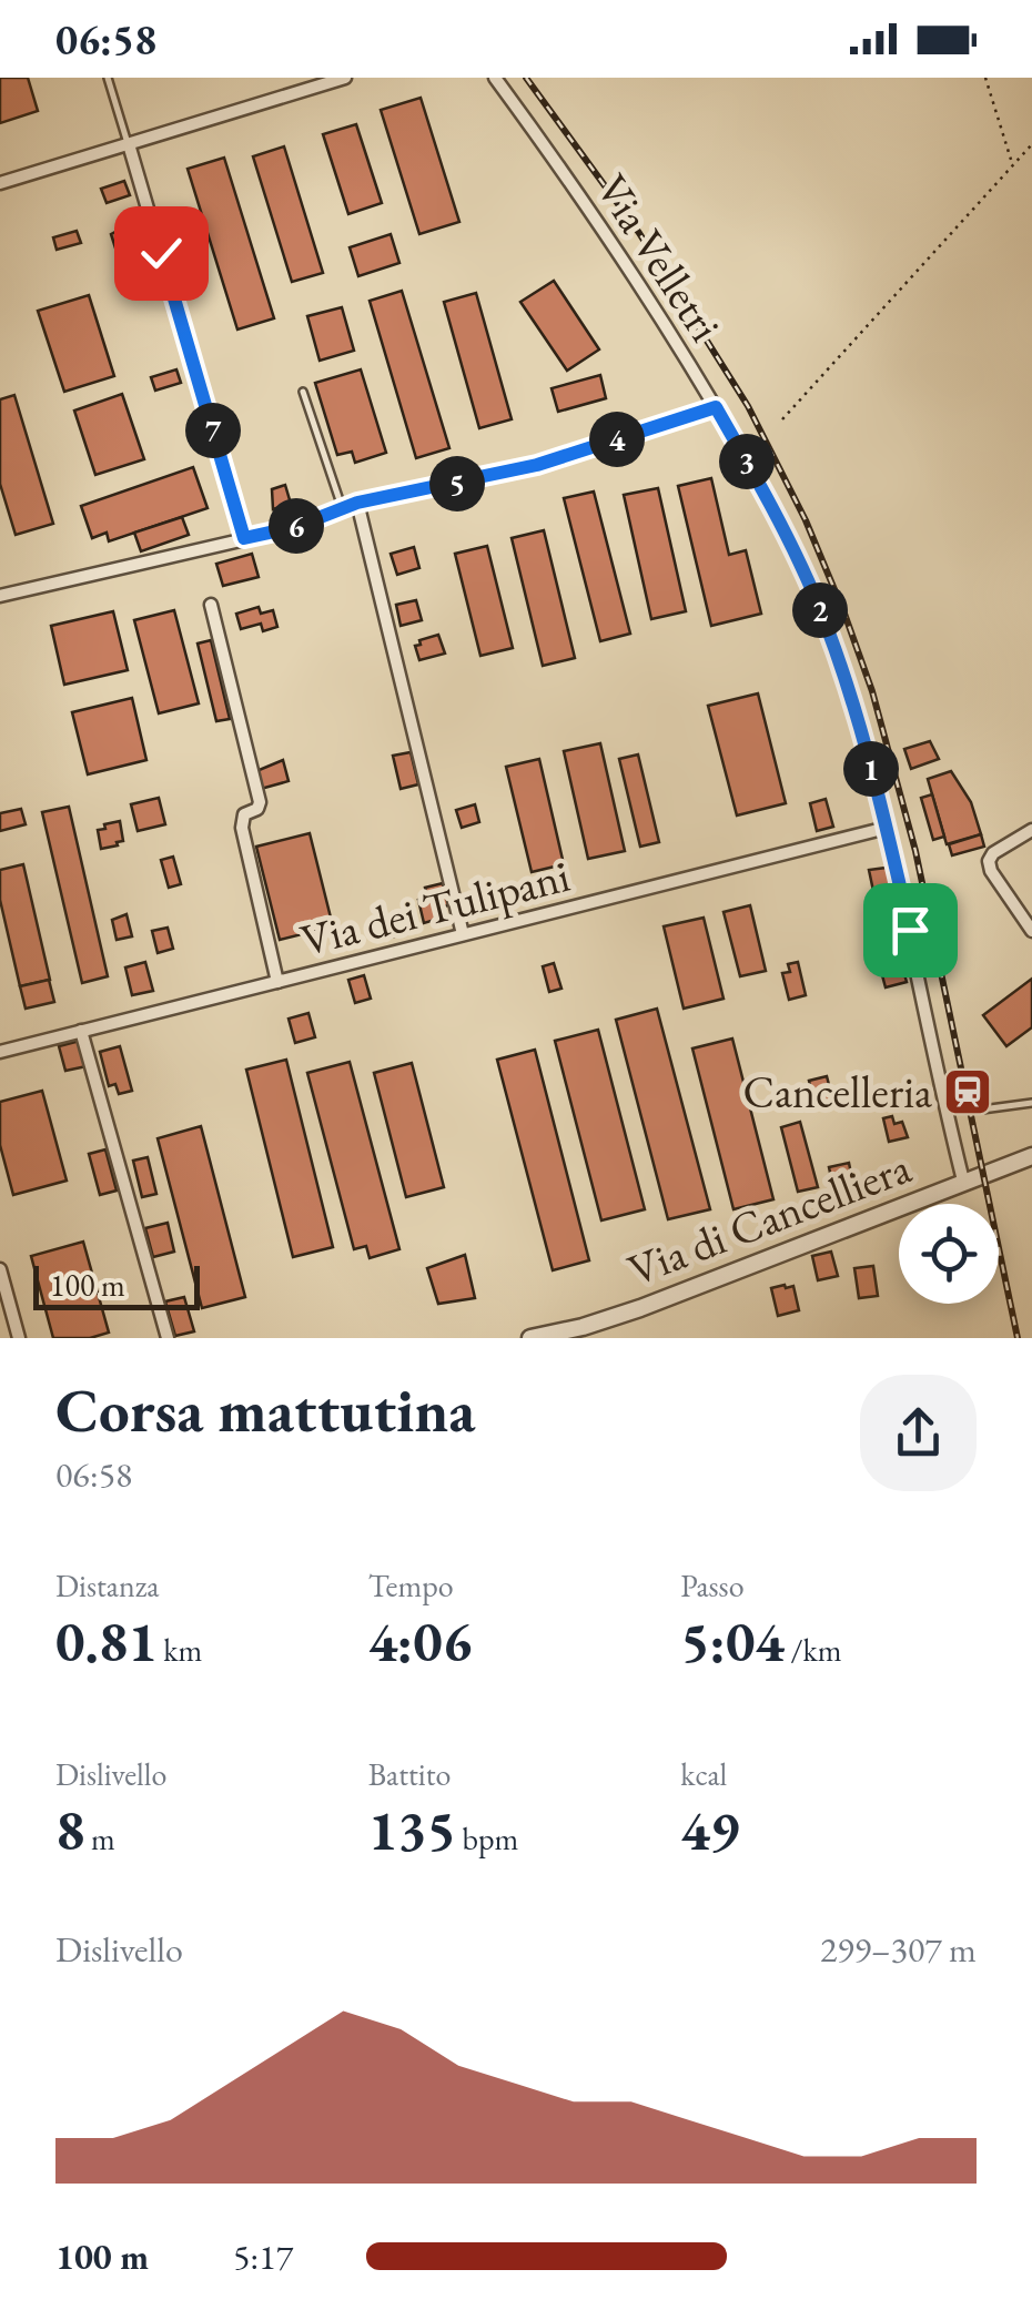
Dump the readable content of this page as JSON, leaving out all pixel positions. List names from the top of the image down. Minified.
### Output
{"streets":{"street":["Via Velletri","Via dei Tulipani","Via di Cancelliera"]},"crossings":[["Via Velletri","Via dei Tulipani"],["Via Velletri","Via di Cancelliera"]],"places":{"station":["Cancelleria"]},"scale_bar":"100 m","page":{"status":"06:58","pins":["7","4","3","5","6","2","1"],"scale":"100 m","heading":["Corsa mattutina","06:58"],"stats":[["Distanza","0.81 km"],["Tempo","4:06"],["Passo","5:04 /km"],["Dislivello","8 m"],["Battito","135 bpm"],["kcal","49"]],"chart":["Dislivello","299–307 m"],"list":[{"name":"100 m","note":"5:17"}]}}
